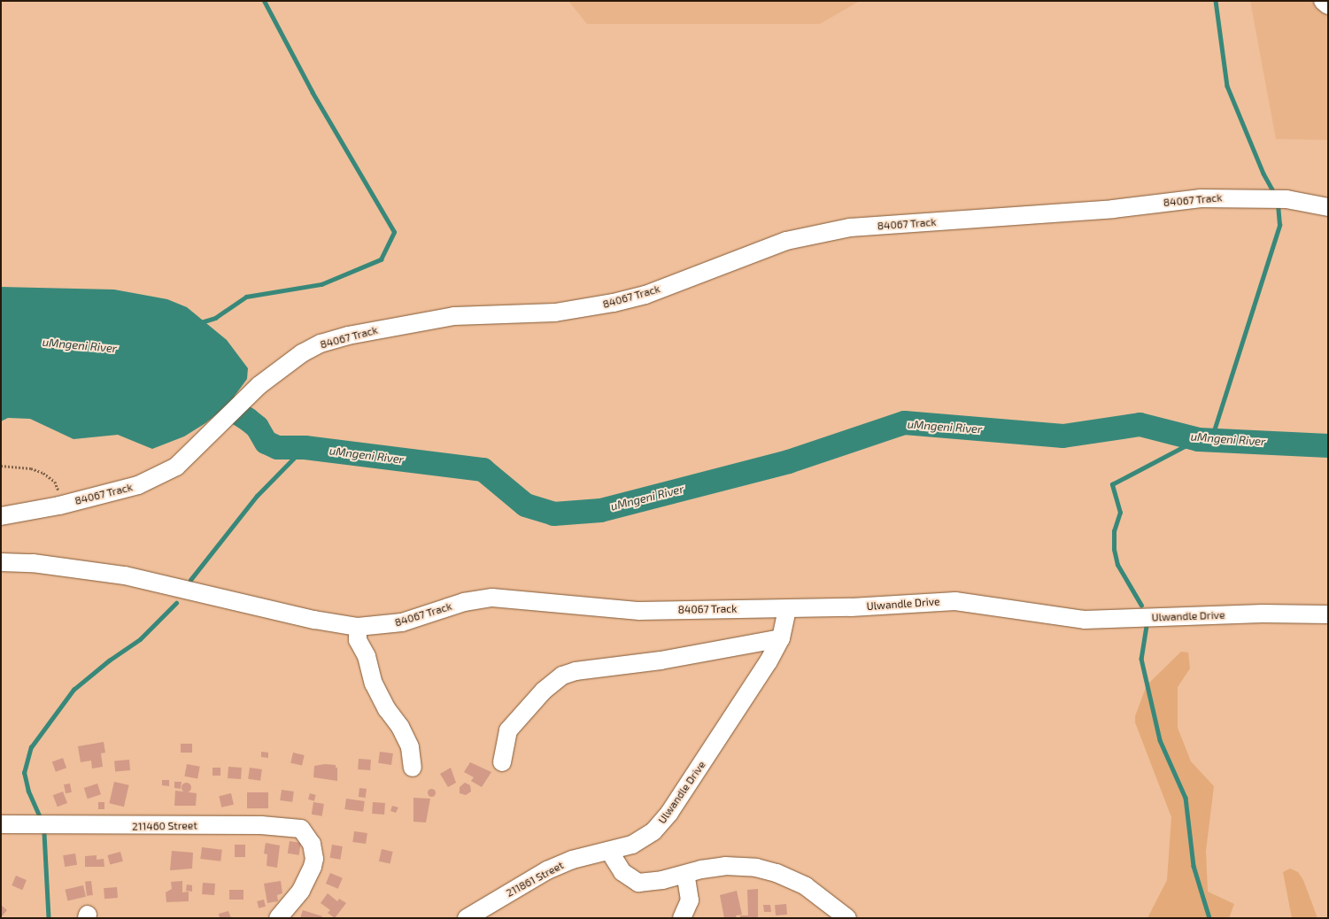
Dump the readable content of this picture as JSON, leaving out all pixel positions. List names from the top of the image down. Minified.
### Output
{"streets":{"street":["84067 Track","Ulwandle Drive","211460 Street","211861 Street"]},"crossings":[["84067 Track","Ulwandle Drive"],["Ulwandle Drive","211861 Street"]],"water":["uMngeni River"]}
